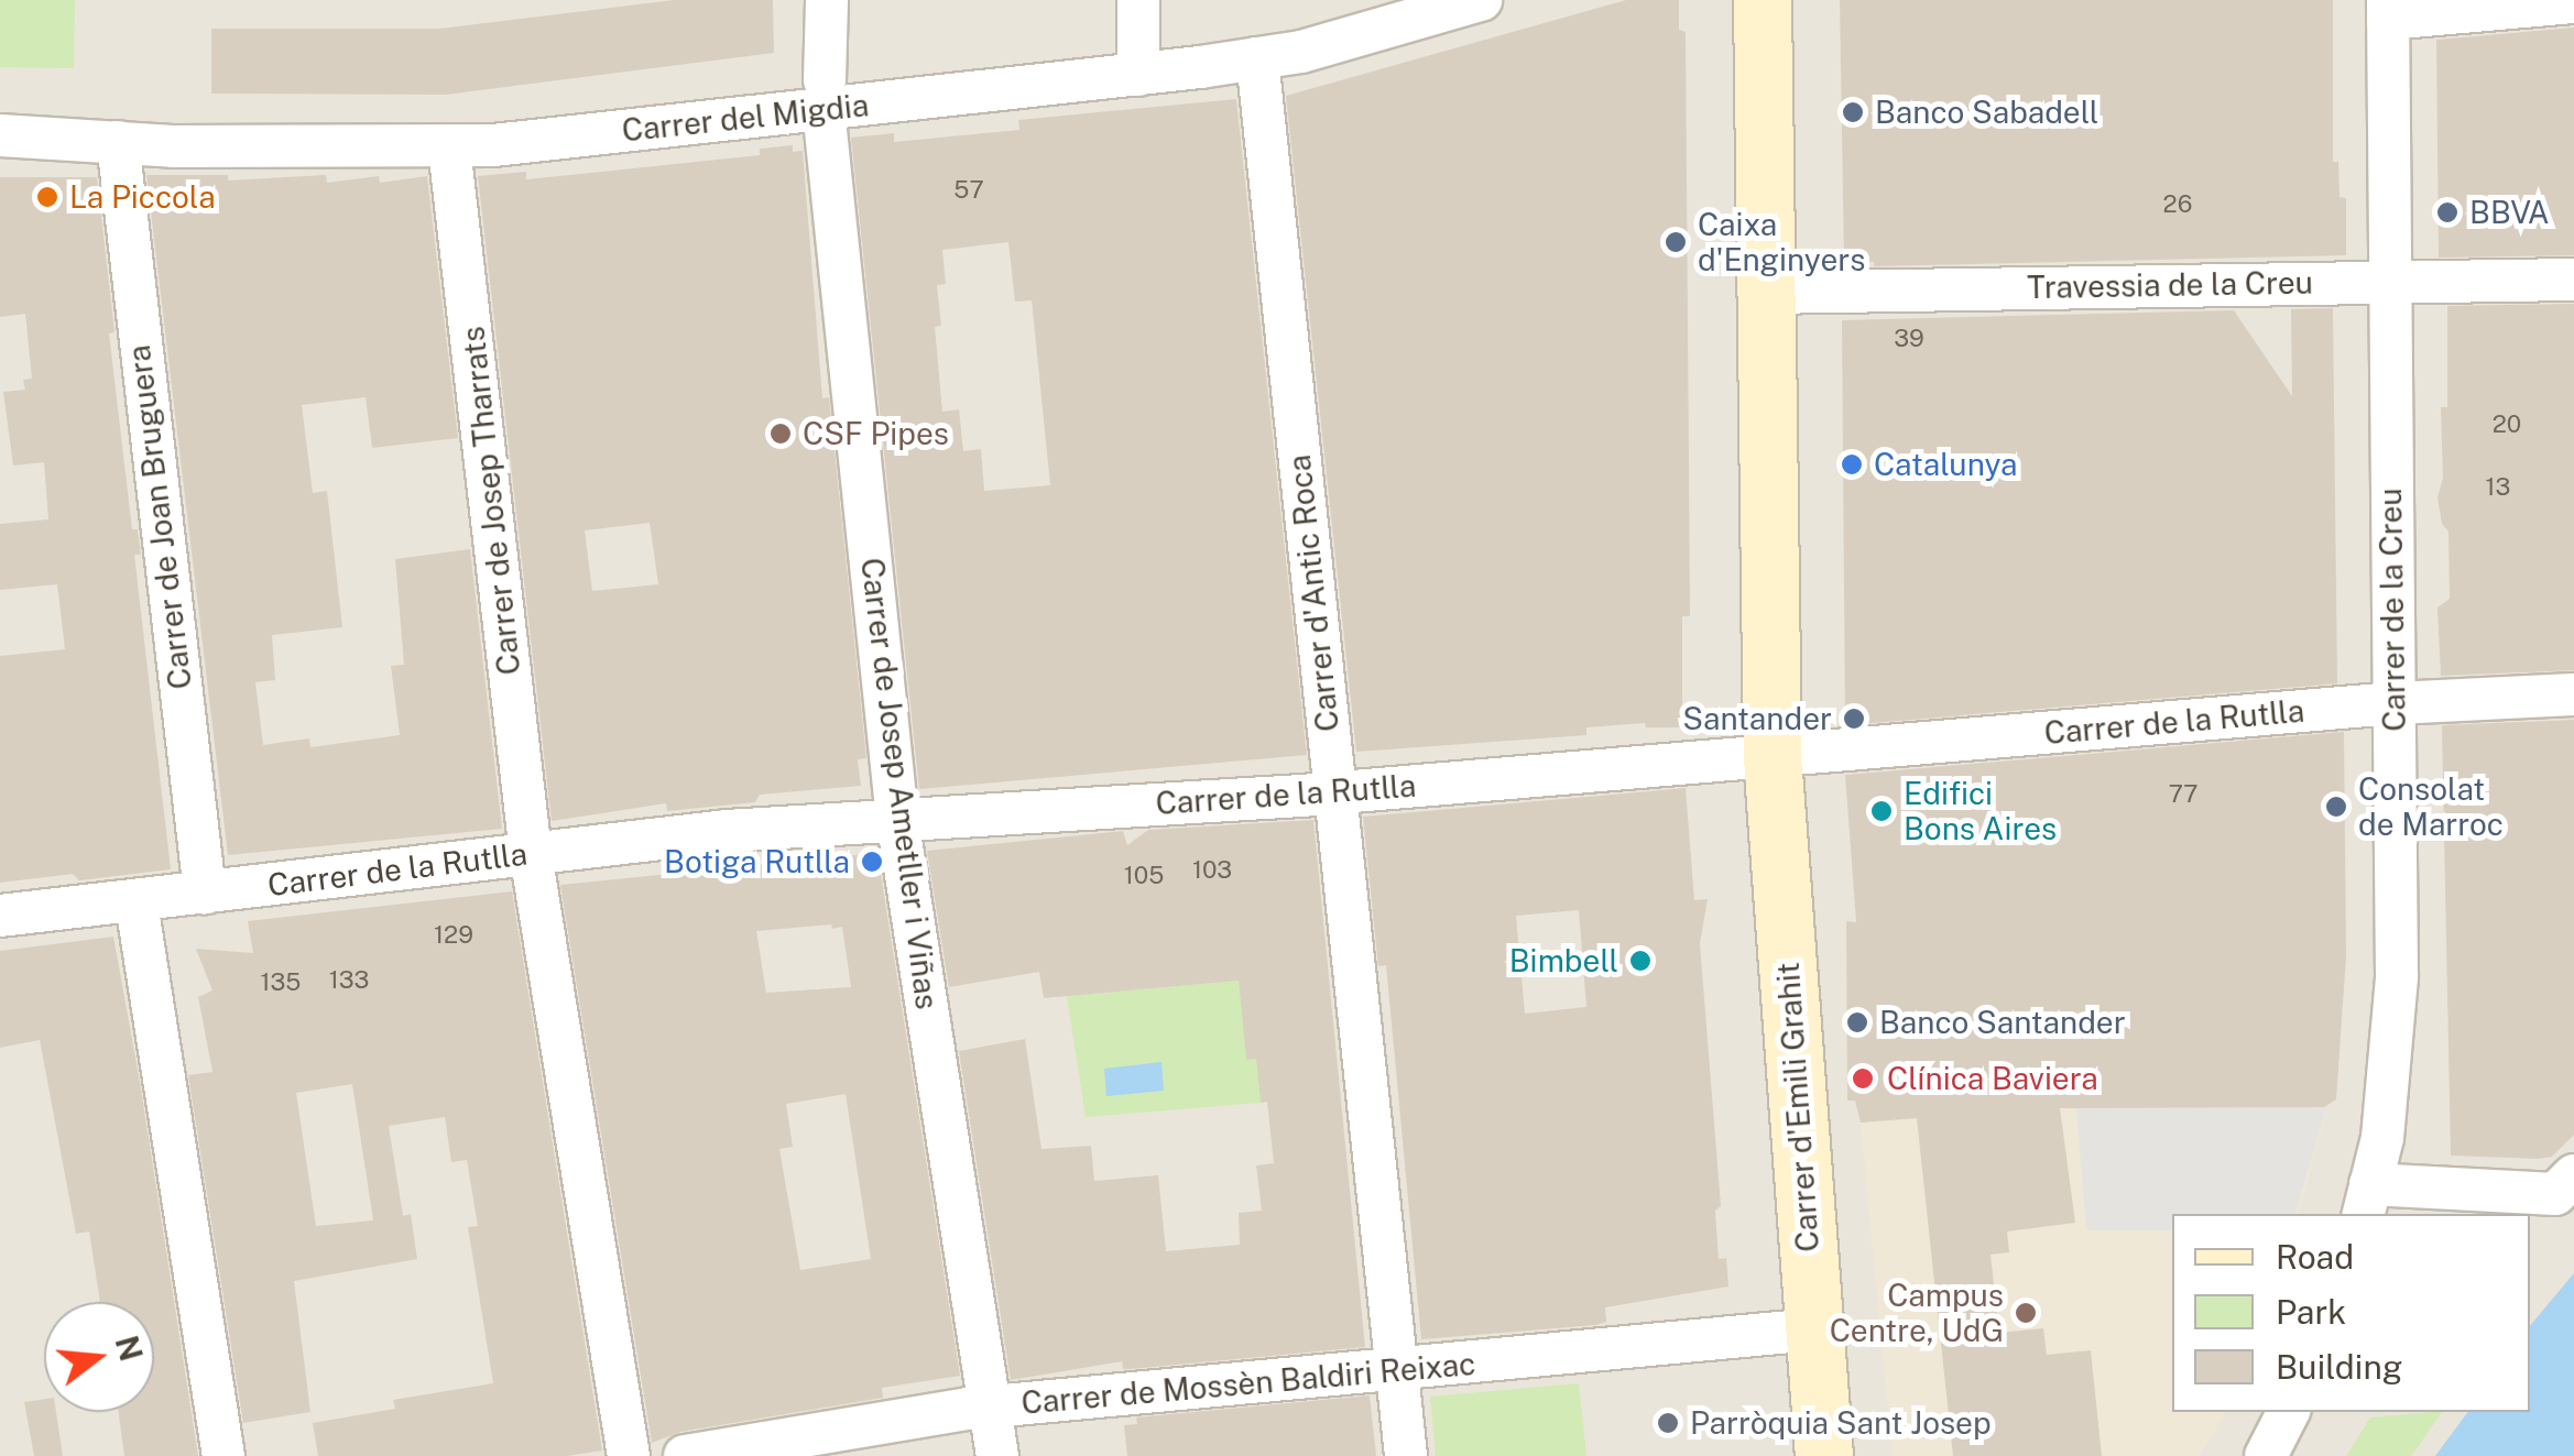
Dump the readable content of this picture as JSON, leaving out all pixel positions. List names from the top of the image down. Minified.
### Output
{"streets":{"main road":["Carrer d'Emili Grahit"],"street":["Carrer del Migdia","Travessia de la Creu","Carrer de Josep Tharrats","Carrer de Joan Bruguera","Carrer d'Antic Roca","Carrer de la Creu","Carrer de la Rutlla","Carrer de Josep Ametller i Viñas","Carrer de Mossèn Baldiri Reixac"]},"crossings":[["Carrer del Migdia","Carrer de Josep Tharrats"],["Carrer del Migdia","Carrer de Joan Bruguera"],["Carrer del Migdia","Carrer d'Antic Roca"],["Carrer del Migdia","Carrer de Josep Ametller i Viñas"],["Travessia de la Creu","Carrer de la Creu"],["Travessia de la Creu","Carrer d'Emili Grahit"],["Carrer de Josep Tharrats","Carrer de la Rutlla"],["Carrer de Joan Bruguera","Carrer de la Rutlla"],["Carrer d'Antic Roca","Carrer de la Rutlla"],["Carrer d'Antic Roca","Carrer de Mossèn Baldiri Reixac"],["Carrer de la Creu","Carrer de la Rutlla"],["Carrer de la Rutlla","Carrer de Josep Ametller i Viñas"],["Carrer de la Rutlla","Carrer d'Emili Grahit"],["Carrer de Josep Ametller i Viñas","Carrer de Mossèn Baldiri Reixac"],["Carrer d'Emili Grahit","Carrer de Mossèn Baldiri Reixac"]],"places":["Banco Sabadell","La Piccola","BBVA","Caixa d'Enginyers","CSF Pipes","Catalunya","Santander","Consolat de Marroc","Edifici Bons Aires","Botiga Rutlla","Bimbell","Banco Santander","Clínica Baviera","Campus Centre, UdG","Parròquia Sant Josep"],"house_numbers":["57","26","39","20","13","77","103","105","129","133","135"],"legend":["Road","Park","Building"],"north":"right"}
